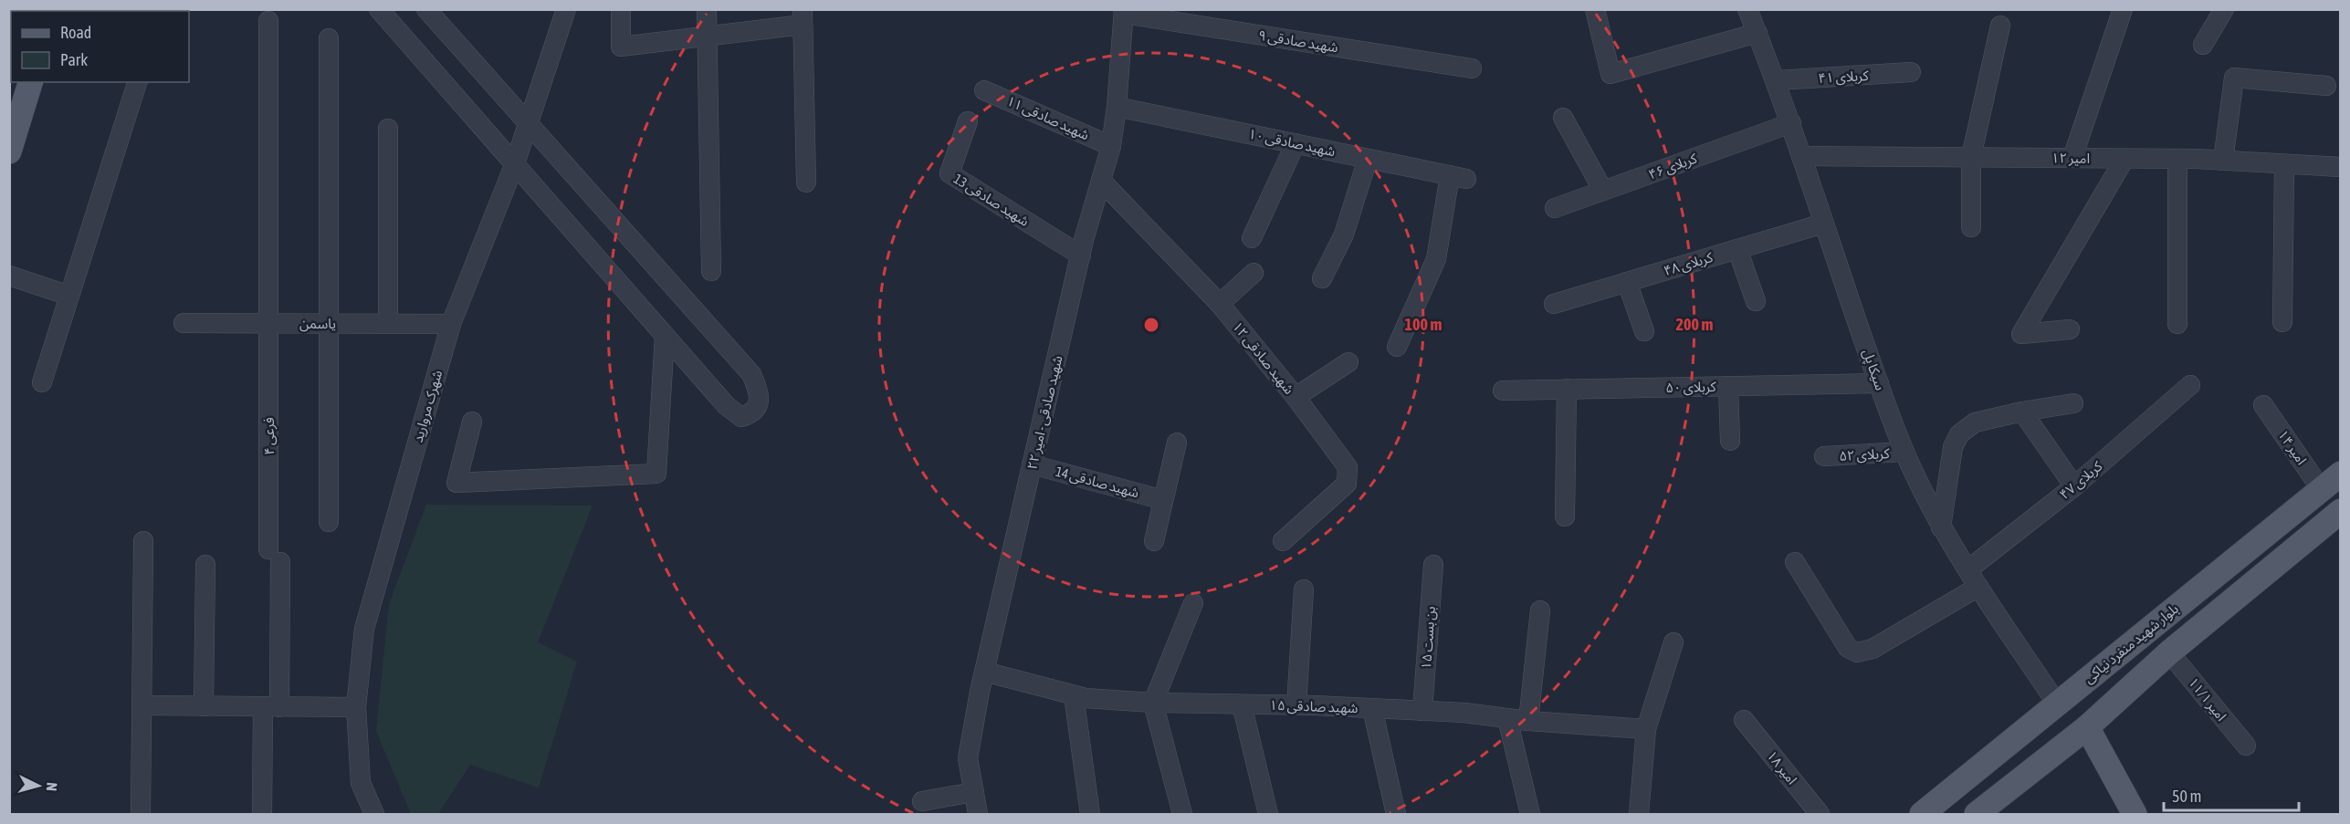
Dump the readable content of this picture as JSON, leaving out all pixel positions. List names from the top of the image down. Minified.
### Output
{"streets":{"main road":["بلوار شهید منفرد نیاکی"],"street":["شهید صادقی ۹","کربلای ۴۱","شهید صادقی ۱۱","شهید صادقی ۱۰","امير ۱۲","کربلای ۴۶","شهید صادقی 13","کربلای ۴۸","یاسمن","شهید صادقی ۱۲","سیکا پل","کربلای ۵۰","شهرک مروارید","شهید صادقی - امیر ۲۲","فرعی ۴","امیر ۱۴","کربلای ۵۲","کربلای ۴۷","شهید صادقی 14","بن بست ۱۵","امیر ۱۱/۱","شهید صادقی ۱۵","امیر ۱۸"]},"crossings":[["شهید صادقی ۹","شهید صادقی - امیر ۲۲"],["کربلای ۴۱","سیکا پل"],["شهید صادقی ۱۱","شهید صادقی - امیر ۲۲"],["شهید صادقی ۱۰","شهید صادقی - امیر ۲۲"],["امير ۱۲","سیکا پل"],["کربلای ۴۶","سیکا پل"],["شهید صادقی 13","شهید صادقی - امیر ۲۲"],["کربلای ۴۸","سیکا پل"],["یاسمن","شهرک مروارید"],["یاسمن","فرعی ۴"],["شهید صادقی ۱۲","شهید صادقی - امیر ۲۲"],["سیکا پل","کربلای ۵۰"],["سیکا پل","کربلای ۵۲"],["سیکا پل","کربلای ۴۷"],["سیکا پل","بلوار شهید منفرد نیاکی"],["شهید صادقی - امیر ۲۲","شهید صادقی 14"],["شهید صادقی - امیر ۲۲","شهید صادقی ۱۵"],["امیر ۱۴","بلوار شهید منفرد نیاکی"],["بن بست ۱۵","شهید صادقی ۱۵"]],"legend":["Road","Park"],"scale_bar":"50 m","north":"right","rings":["100 m","200 m"]}
